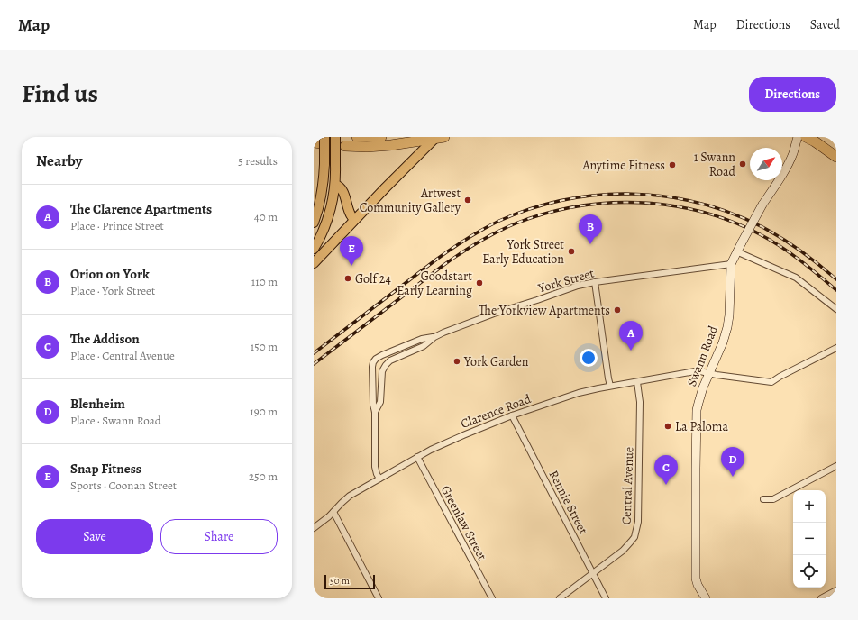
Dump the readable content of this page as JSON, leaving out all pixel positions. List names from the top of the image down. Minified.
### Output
{"streets":{"main road":["Swann Road"],"street":["York Street","Clarence Road","Central Avenue","Rennie Street","Greenlaw Street"]},"crossings":[["York Street","Swann Road"],["York Street","Clarence Road"],["Swann Road","Clarence Road"],["Clarence Road","Central Avenue"],["Clarence Road","Rennie Street"],["Clarence Road","Greenlaw Street"],["Central Avenue","Rennie Street"]],"places":["1 Swann Road","Anytime Fitness","Artwest Community Gallery","York Street Early Education","Golf 24","Goodstart Early Learning","The Yorkview Apartments","York Garden","La Paloma"],"scale_bar":"50 m","north":"top right","page":{"header":"Map","nav":["Map","Directions","Saved"],"title":"Find us","buttons":["Directions",["Save","Share"]],"heading":["Nearby","5 results"],"list":[{"mark":"A","name":"The Clarence Apartments","note":"Place · Prince Street","value":"40 m"},{"mark":"B","name":"Orion on York","note":"Place · York Street","value":"110 m"},{"mark":"C","name":"The Addison","note":"Place · Central Avenue","value":"150 m"},{"mark":"D","name":"Blenheim","note":"Place · Swann Road","value":"190 m"},{"mark":"E","name":"Snap Fitness","note":"Sports · Coonan Street","value":"250 m"}],"pins":["B","E","A","D","C"],"map_buttons":["+","−"],"scale":"50 m"}}
